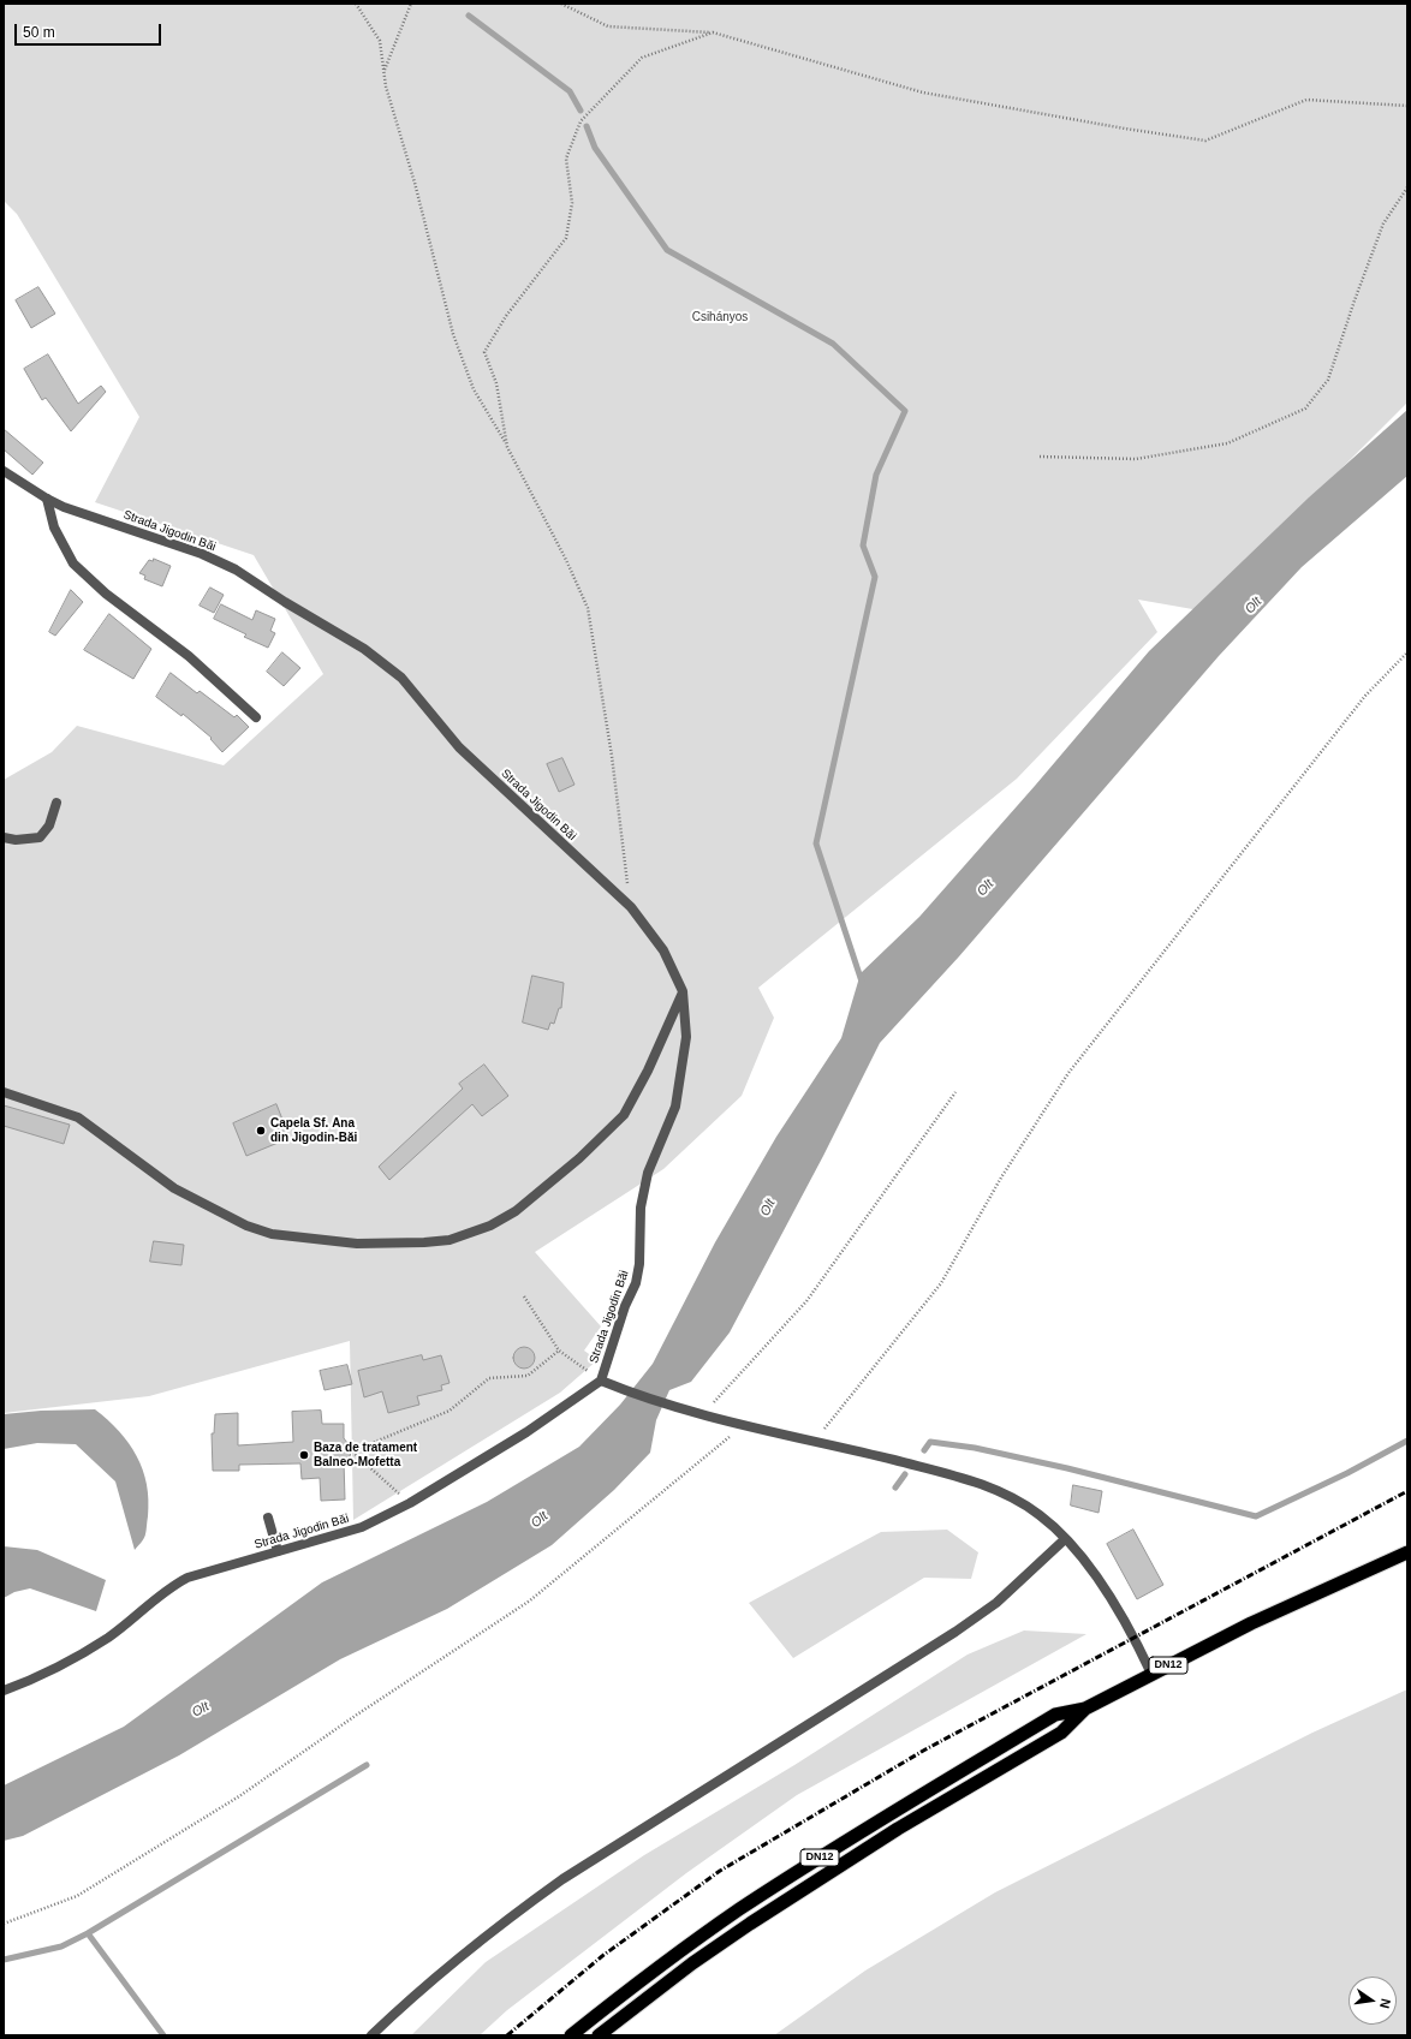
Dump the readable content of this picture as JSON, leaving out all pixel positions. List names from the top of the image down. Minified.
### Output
{"streets":{"highway":["DN12"],"street":["Strada Jigodin Băi"]},"crossings":[["Strada Jigodin Băi","DN12"]],"water":["Olt"],"parks":["Csihányos"],"places":["Capela Sf. Ana din Jigodin-Băi","Baza de tratament Balneo-Mofetta"],"scale_bar":"50 m","north":"right"}
